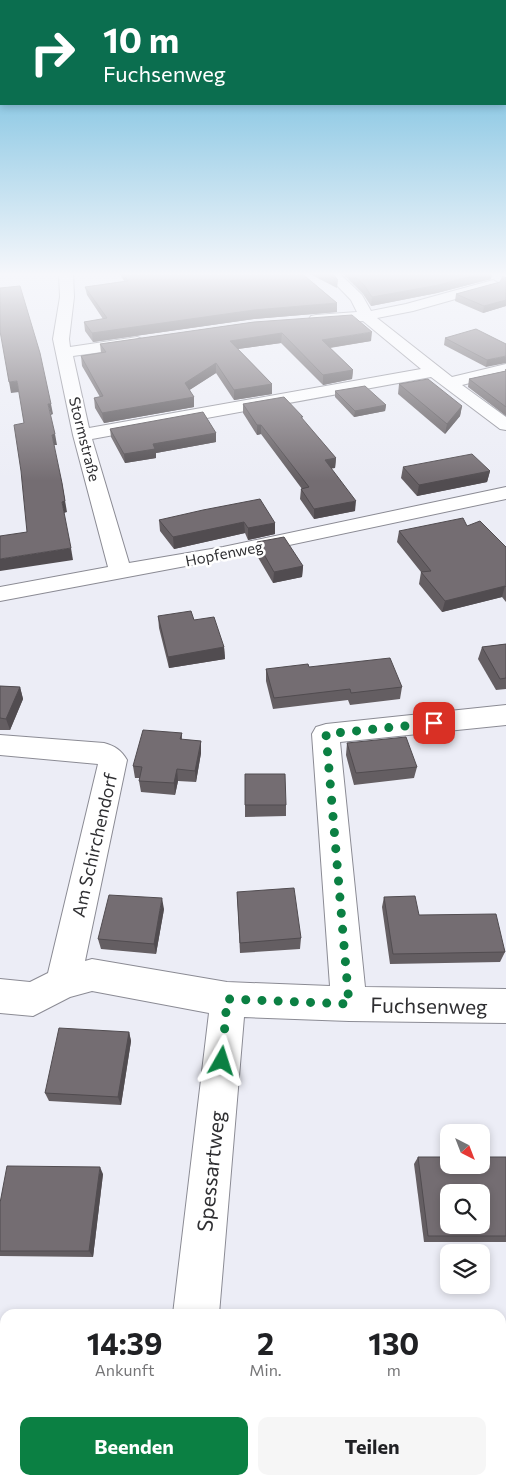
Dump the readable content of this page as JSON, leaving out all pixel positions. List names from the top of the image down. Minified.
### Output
{"streets":{"street":["Stormstraße","Hopfenweg","Am Schirchendorf","Fuchsenweg","Spessartweg"]},"crossings":[["Stormstraße","Hopfenweg"],["Am Schirchendorf","Fuchsenweg"],["Fuchsenweg","Spessartweg"]],"north":"bottom right","page":{"turn":["10 m","Fuchsenweg"],"eta":["14:39","Ankunft","2","Min.","130","m"],"buttons":["Beenden","Teilen"]}}
